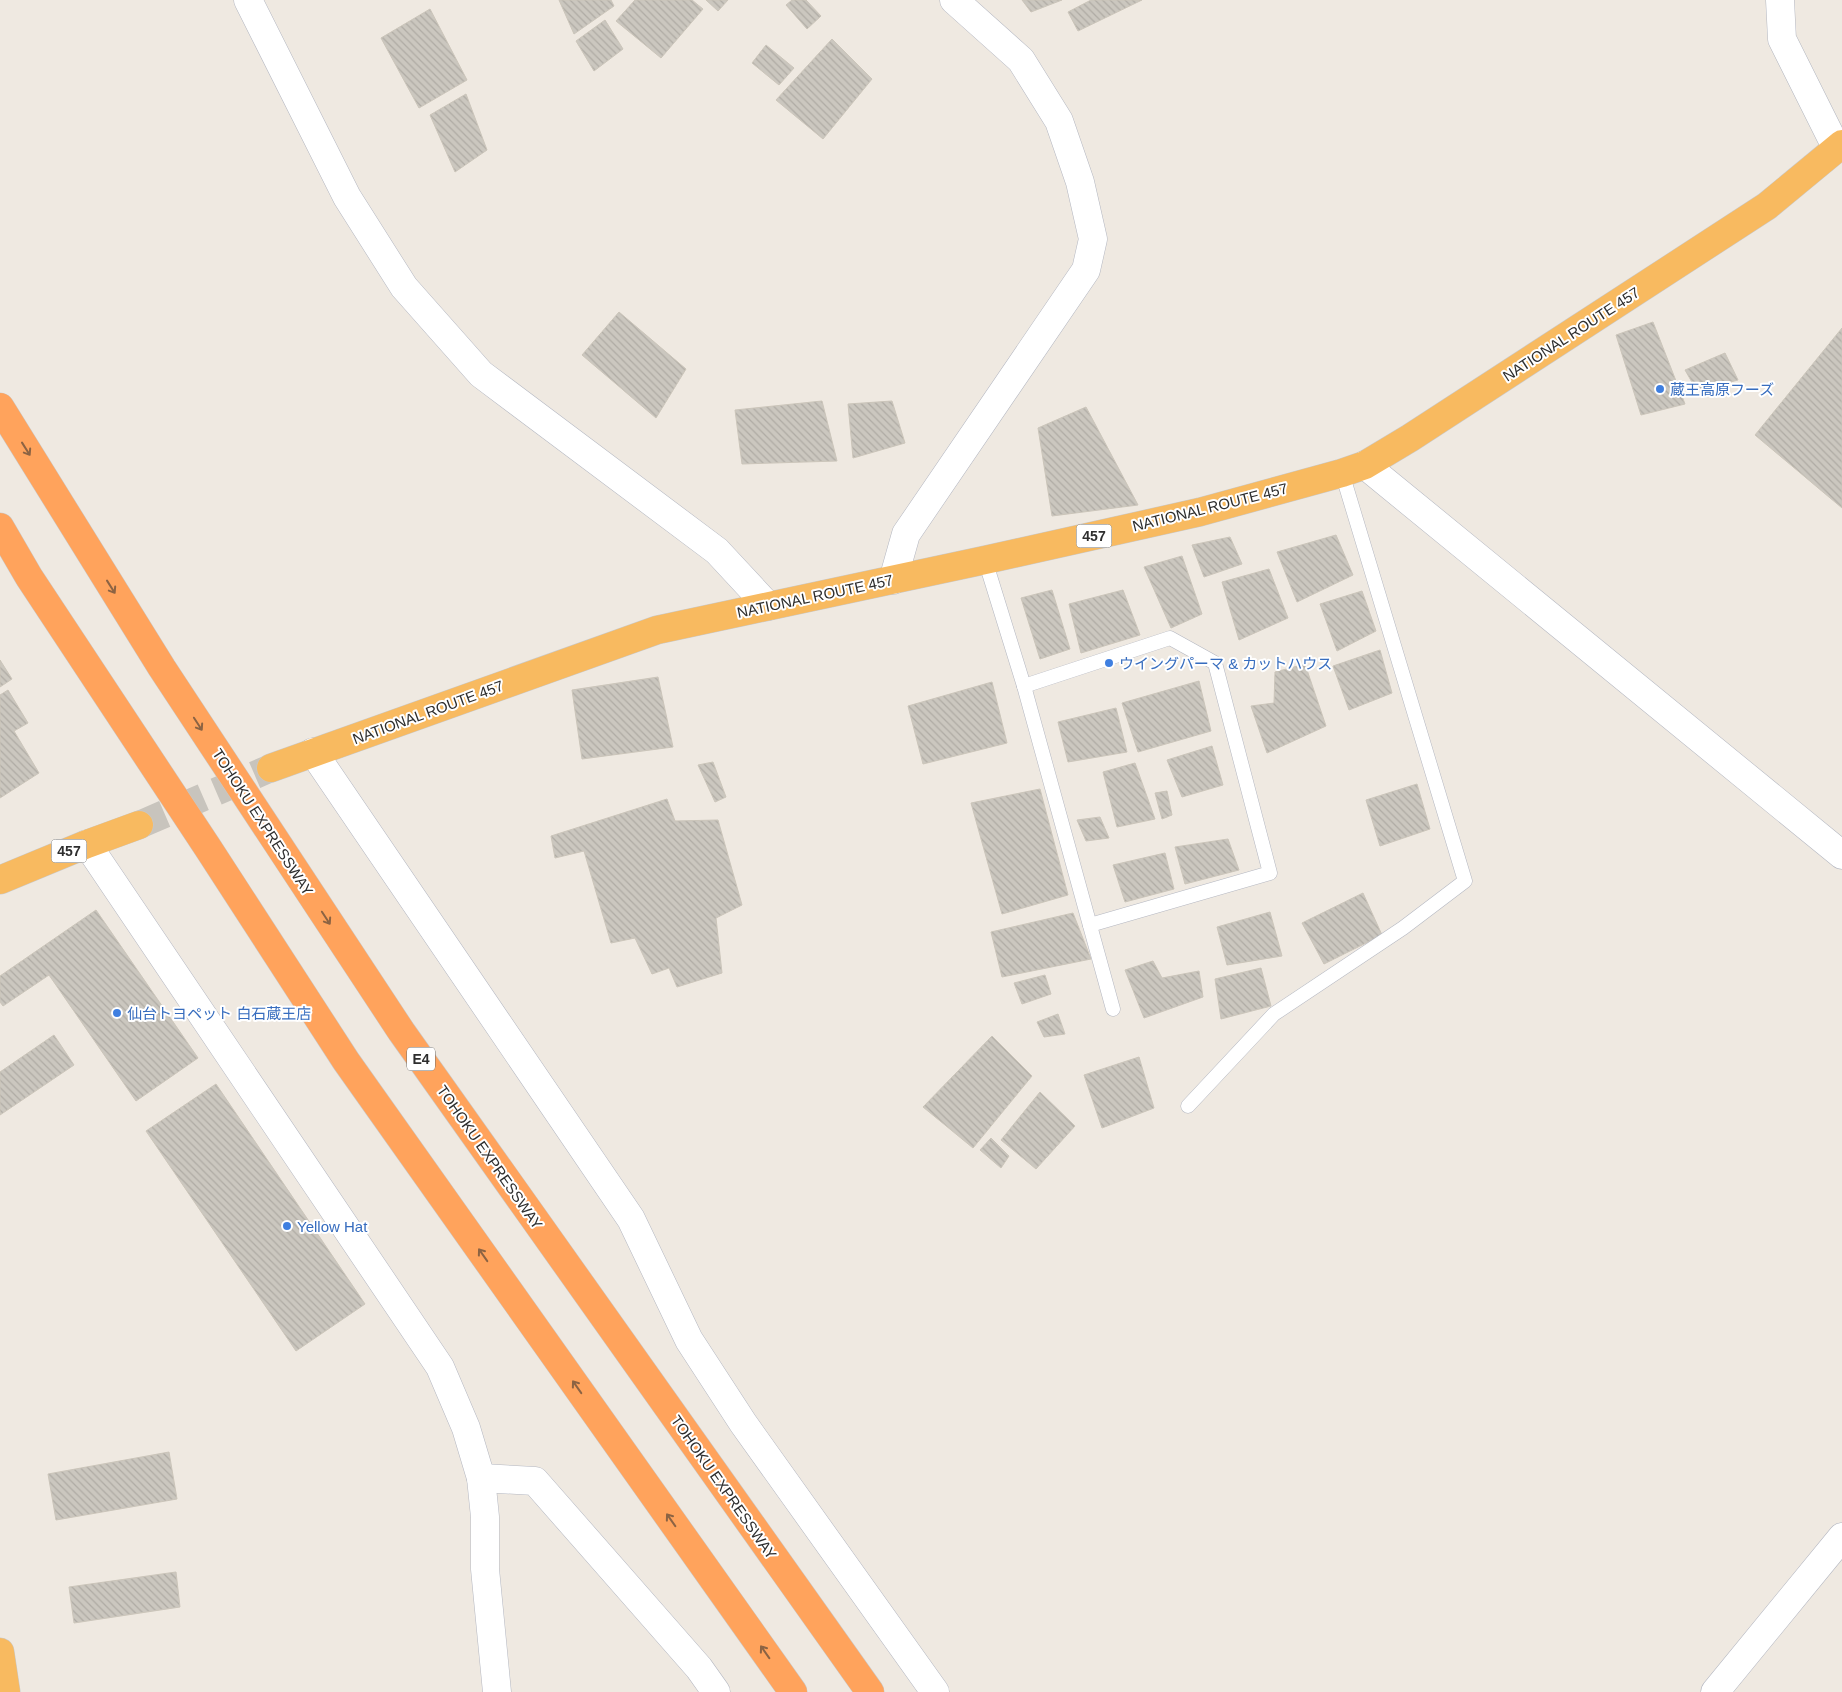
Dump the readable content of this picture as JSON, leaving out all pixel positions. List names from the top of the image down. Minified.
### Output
{"streets":{"highway":["NATIONAL ROUTE 457","457","TOHOKU EXPRESSWAY","E4"]},"places":["蔵王高原フーズ","ウイングパーマ & カットハウス","仙台トヨペット 白石蔵王店","Yellow Hat"]}
